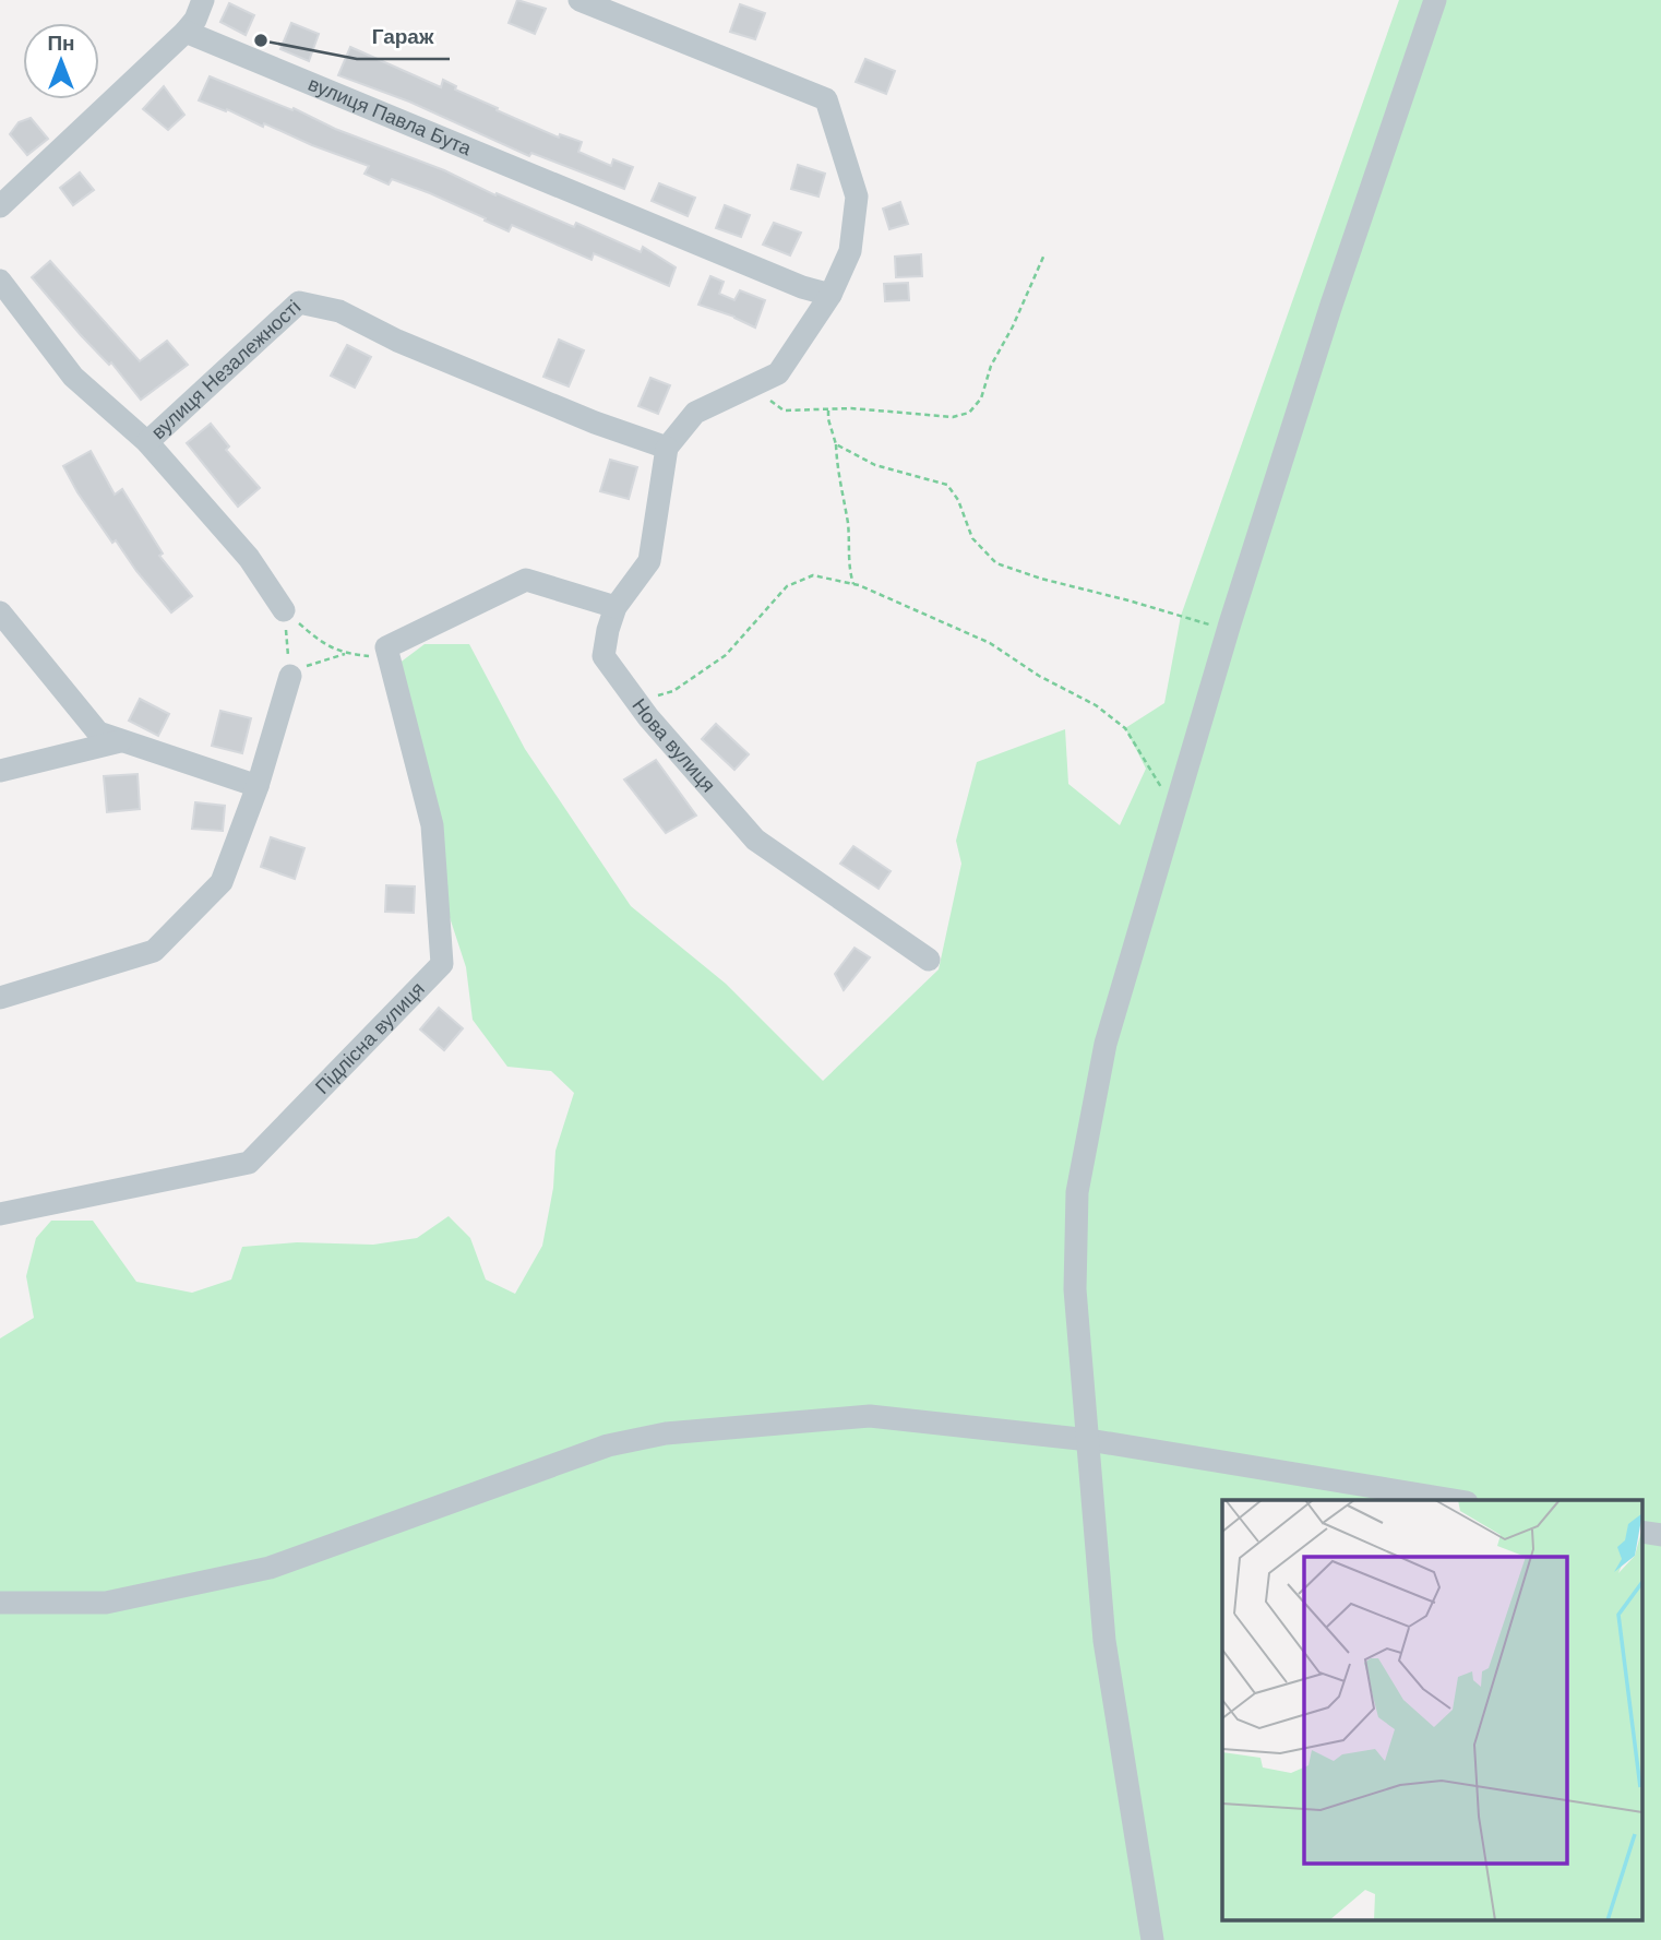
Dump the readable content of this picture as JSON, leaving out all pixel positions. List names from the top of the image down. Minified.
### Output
{"streets":{"street":["вулиця Павла Бута","вулиця Незалежності","Нова вулиця","Підлісна вулиця"]},"crossings":[["вулиця Незалежності","Нова вулиця"]],"places":["Гараж"],"north":"top"}
